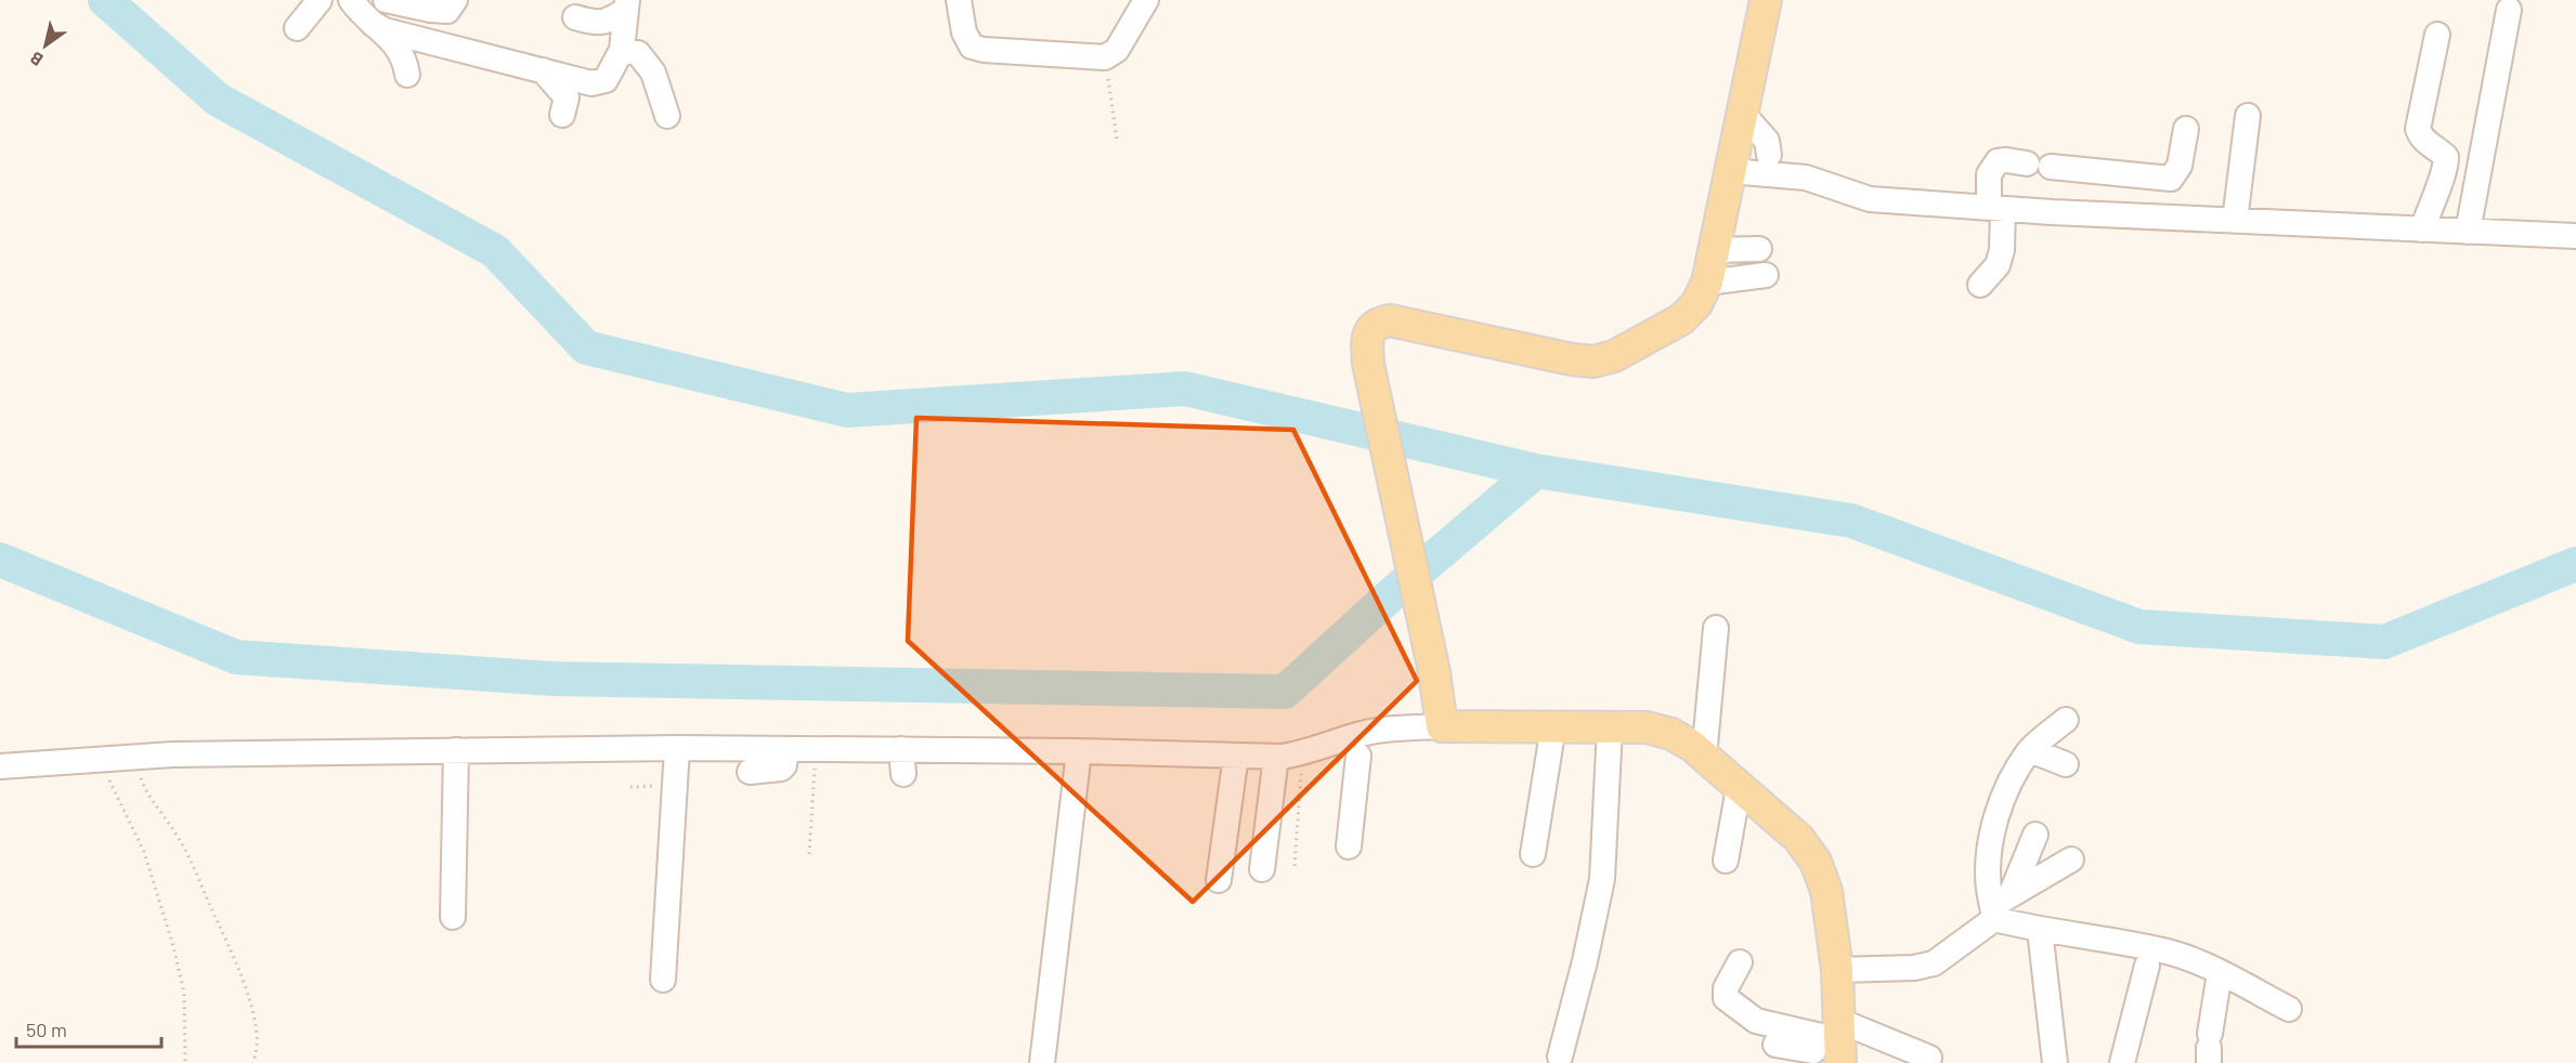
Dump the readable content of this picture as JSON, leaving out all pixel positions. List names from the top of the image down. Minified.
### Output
{"scale_bar":"50 m","north":"bottom left"}
